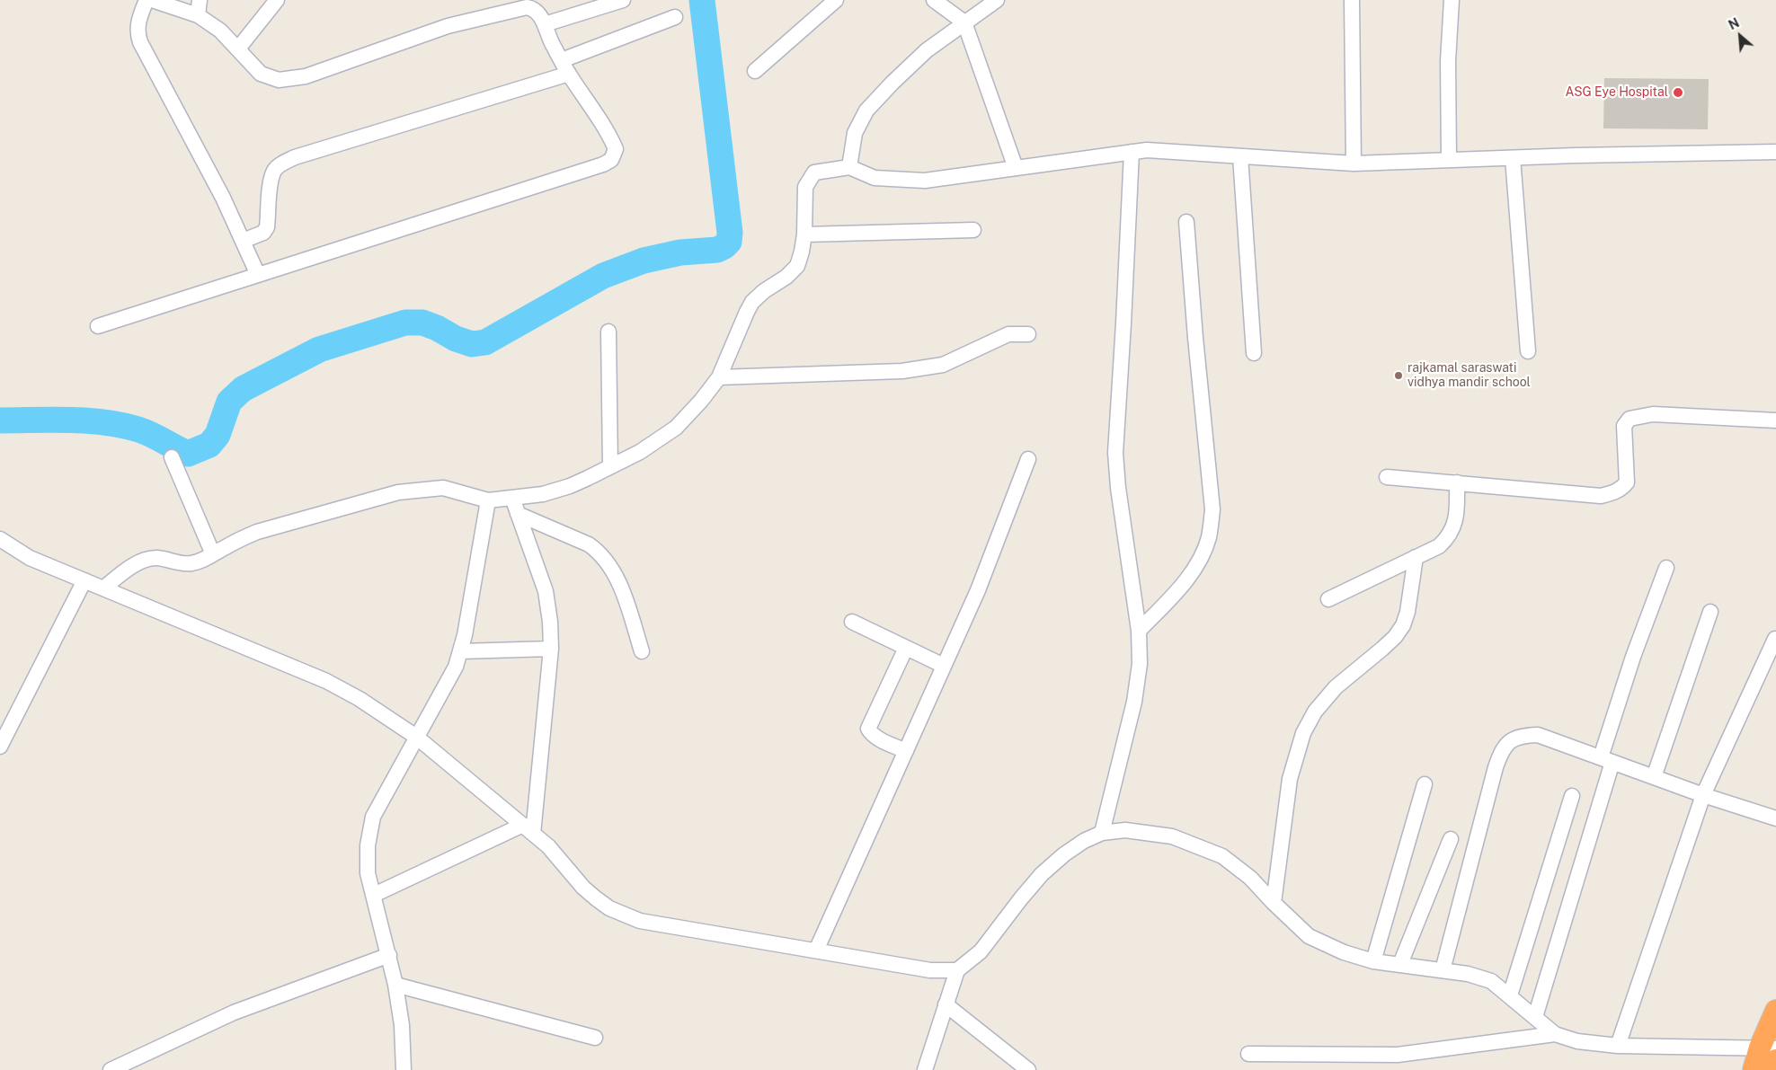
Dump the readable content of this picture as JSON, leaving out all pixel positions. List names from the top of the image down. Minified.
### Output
{"places":["ASG Eye Hospital","rajkamal saraswati vidhya mandir school"],"north":"top left"}
